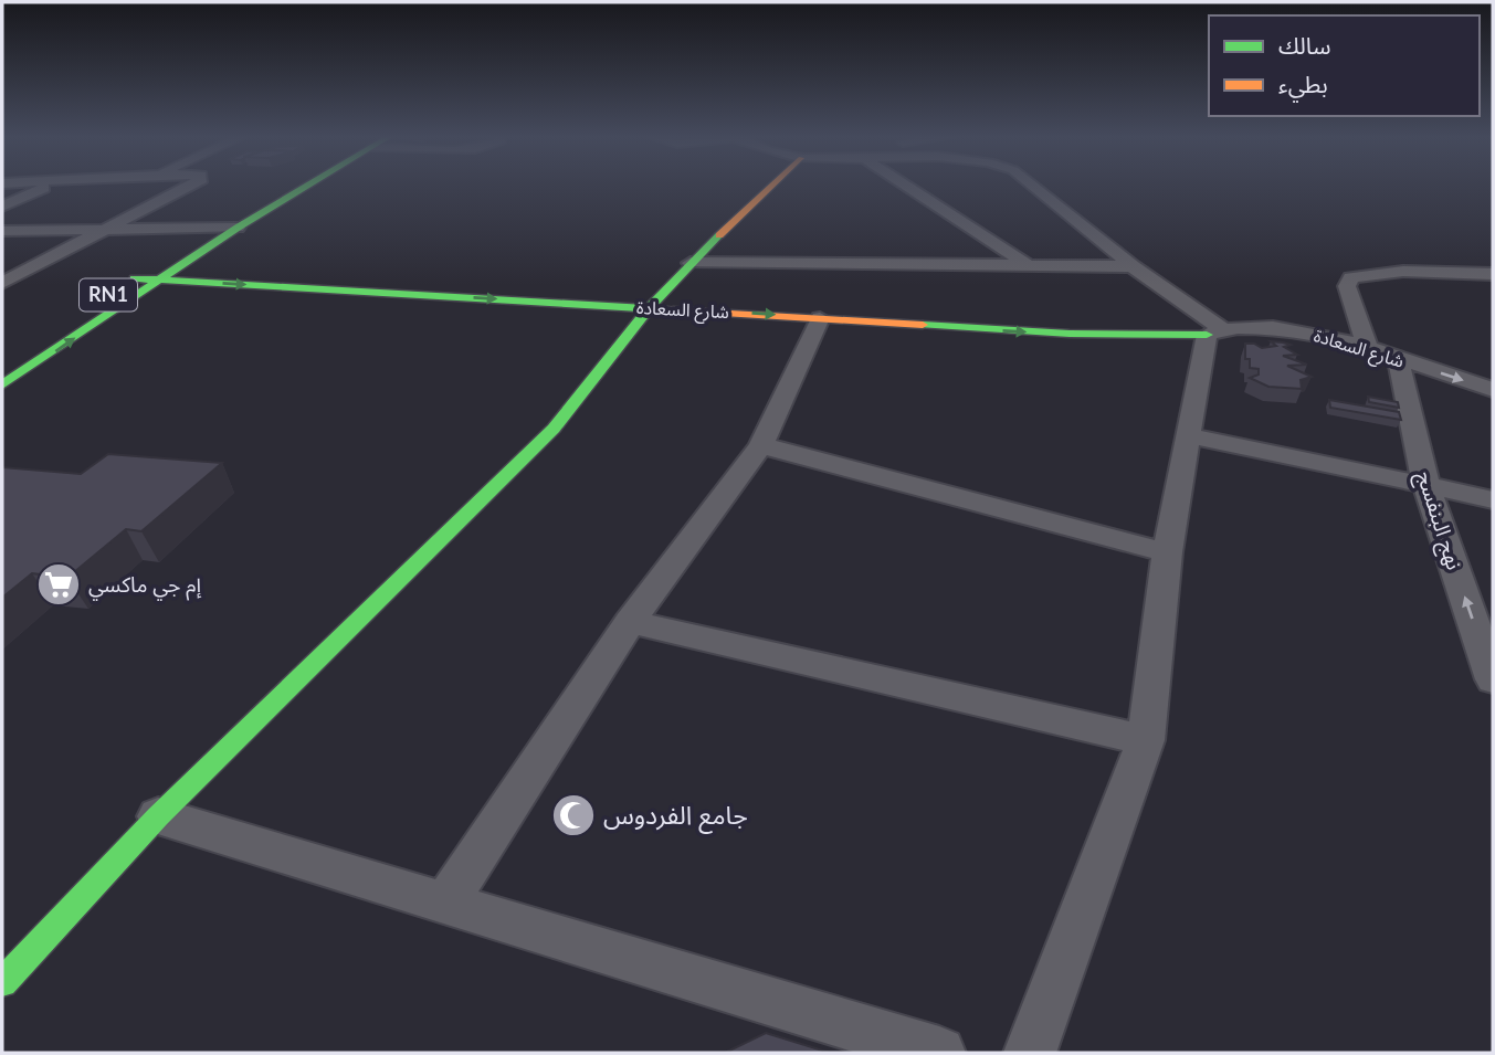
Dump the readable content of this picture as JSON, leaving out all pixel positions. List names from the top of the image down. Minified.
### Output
{"streets":{"street":["RN1","شارع السعادة","نهج البنفسج"]},"crossings":[["RN1","شارع السعادة"],["شارع السعادة","نهج البنفسج"]],"one_way":["نهج البنفسج"],"places":{"supermarket":["إم جي ماكسي"],"mosque":["جامع الفردوس"]},"legend":["سالك","بطيء"]}
